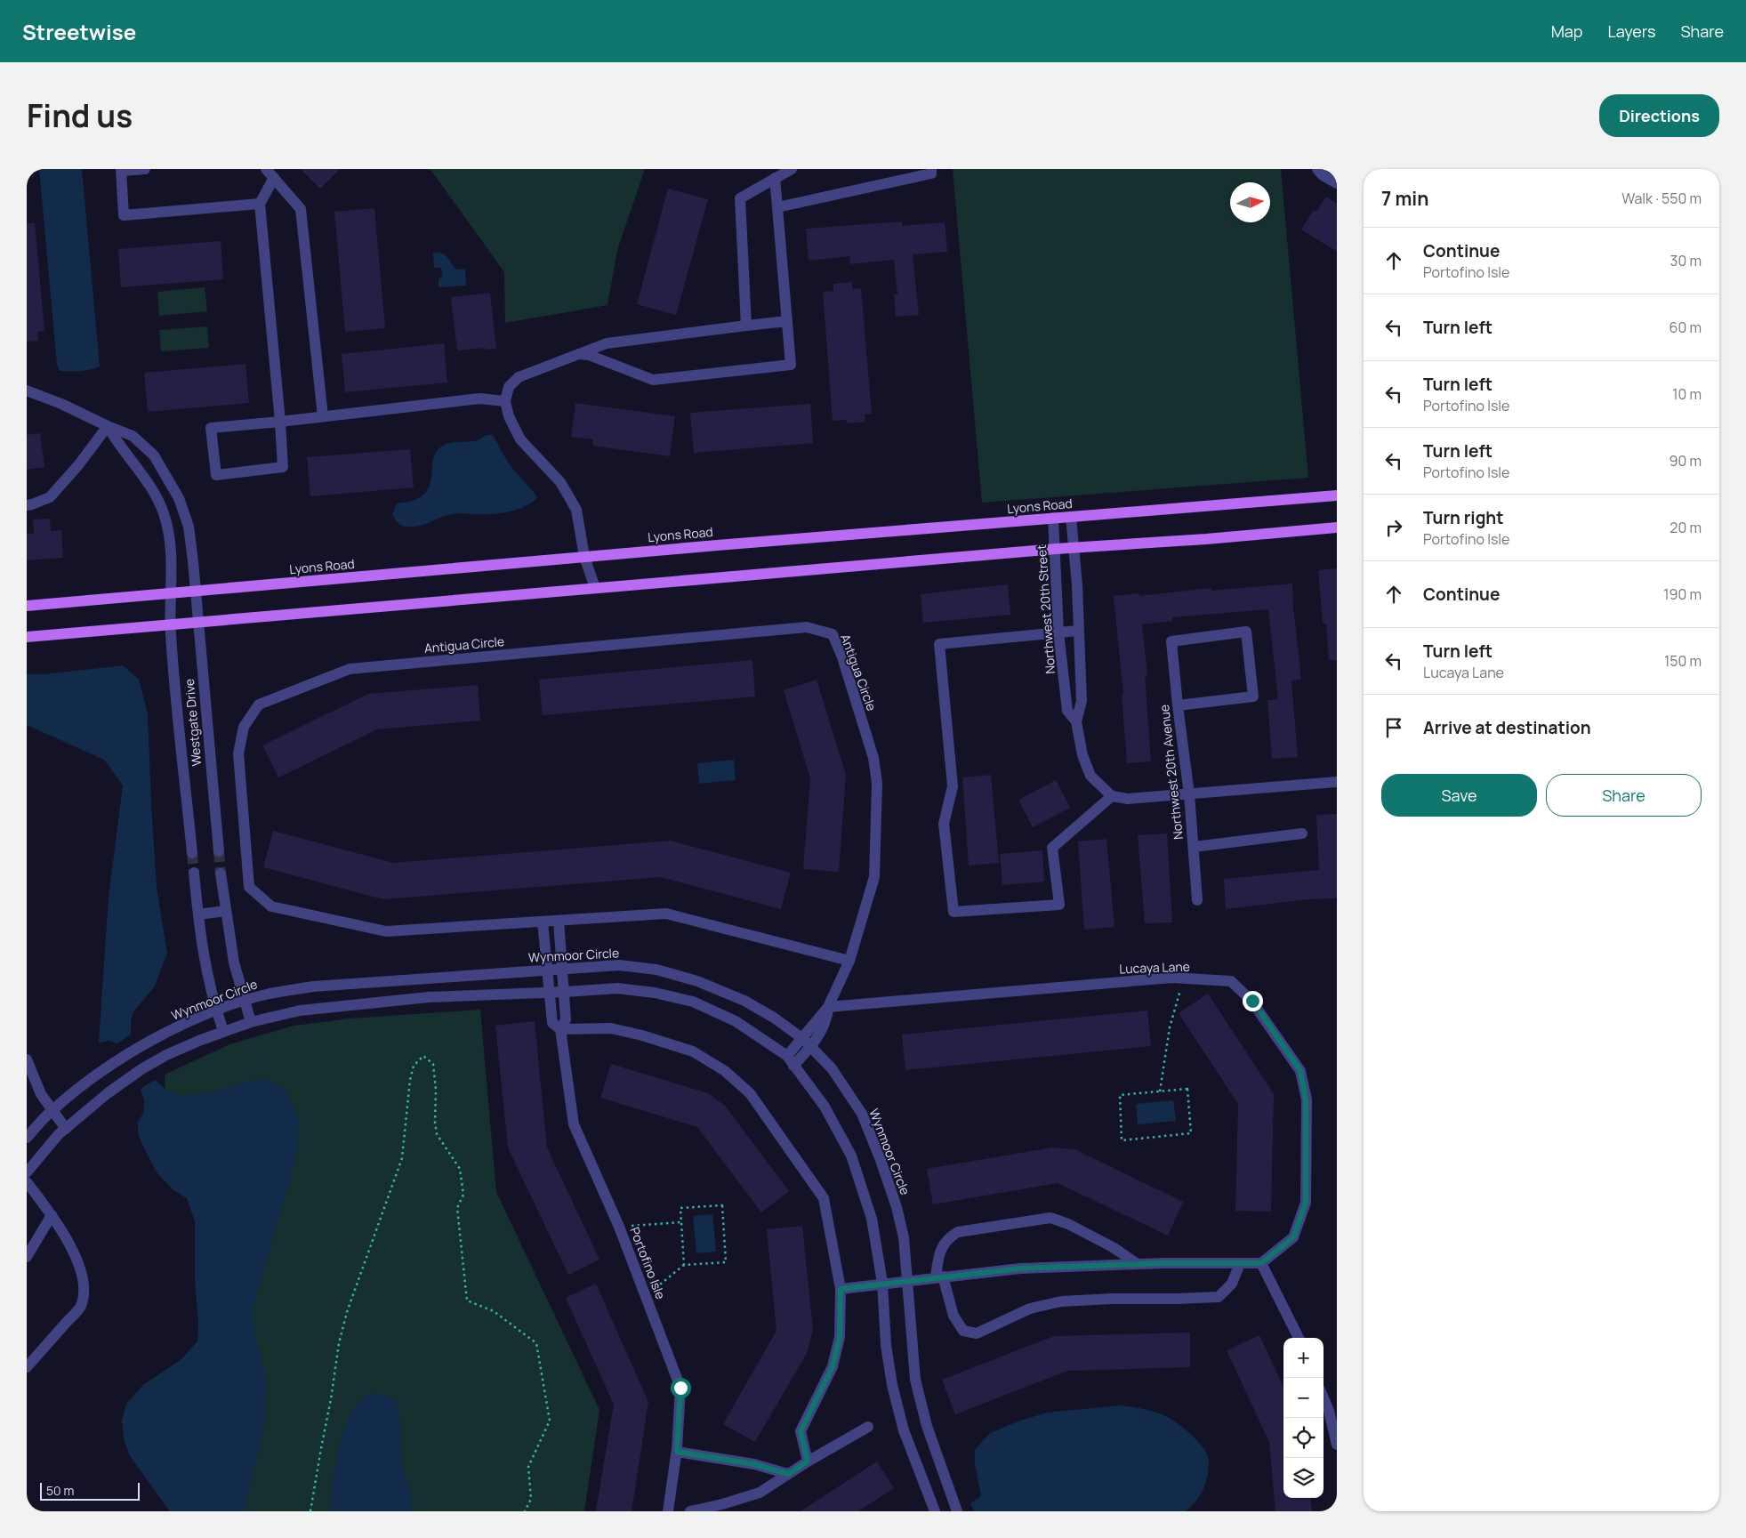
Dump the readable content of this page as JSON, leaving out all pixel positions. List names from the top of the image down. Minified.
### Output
{"streets":{"main road":["Lyons Road"],"street":["Northwest 20th Street","Antigua Circle","Westgate Drive","Northwest 20th Avenue","Wynmoor Circle","Lucaya Lane","Portofino Isle"]},"crossings":[["Lyons Road","Northwest 20th Street"],["Lyons Road","Westgate Drive"],["Antigua Circle","Wynmoor Circle"],["Antigua Circle","Lucaya Lane"]],"scale_bar":"50 m","north":"right","page":{"header":"Streetwise","nav":["Map","Layers","Share"],"title":"Find us","buttons":["Directions",["Save","Share"]],"heading":["7 min","Walk · 550 m"],"list":[["Continue","Portofino Isle","30 m"],["Turn left","60 m"],["Turn left","Portofino Isle","10 m"],["Turn left","Portofino Isle","90 m"],["Turn right","Portofino Isle","20 m"],["Continue","190 m"],["Turn left","Lucaya Lane","150 m"],"Arrive at destination"],"map_buttons":["+","−"],"scale":"50 m"}}
